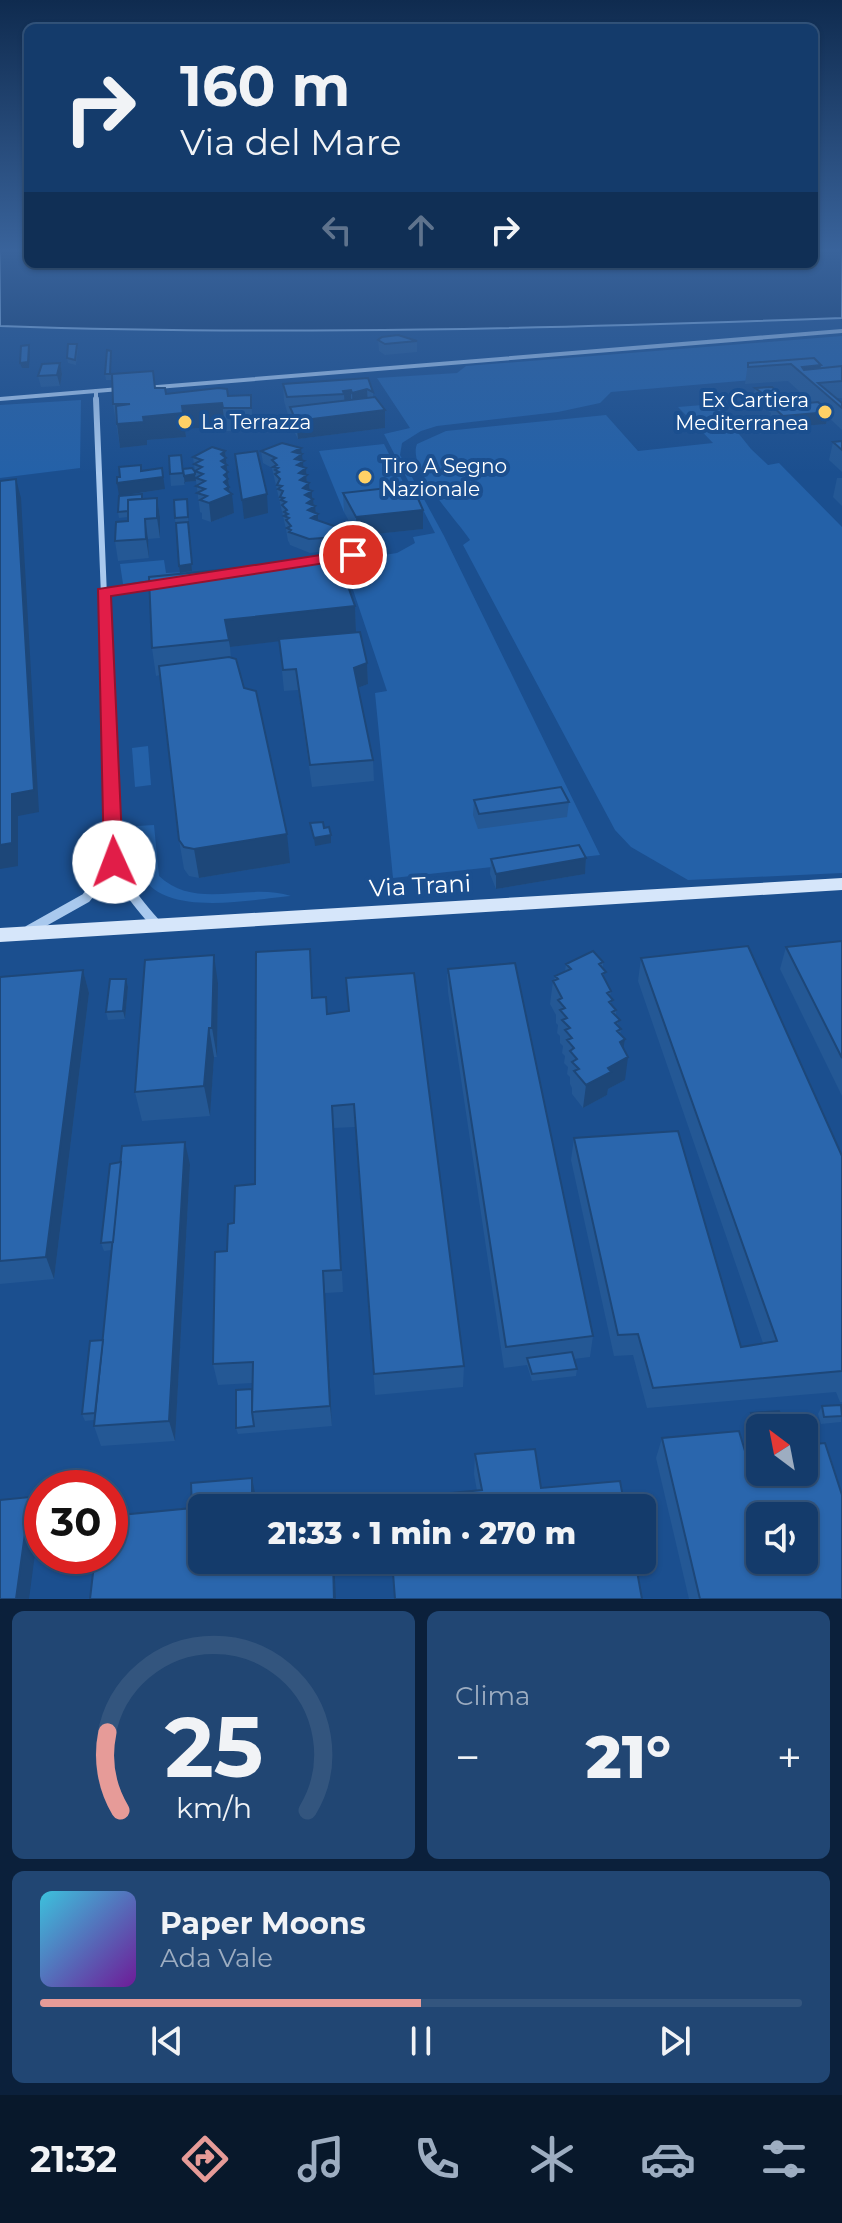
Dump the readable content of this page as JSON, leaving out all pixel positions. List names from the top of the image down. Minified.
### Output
{"streets":{"main road":["Via Trani"]},"places":["Ex Cartiera Mediterranea","La Terrazza","Tiro A Segno Nazionale"],"north":"top left","page":{"turn":["160 m","Via del Mare"],"limit":"30","trip":"21:33 · 1 min · 270 m","tile":"Clima","heat":["−","21°","+"],"song":["Paper Moons","Ada Vale"],"tabs":"21:32","gauge":["25","km/h"]}}
